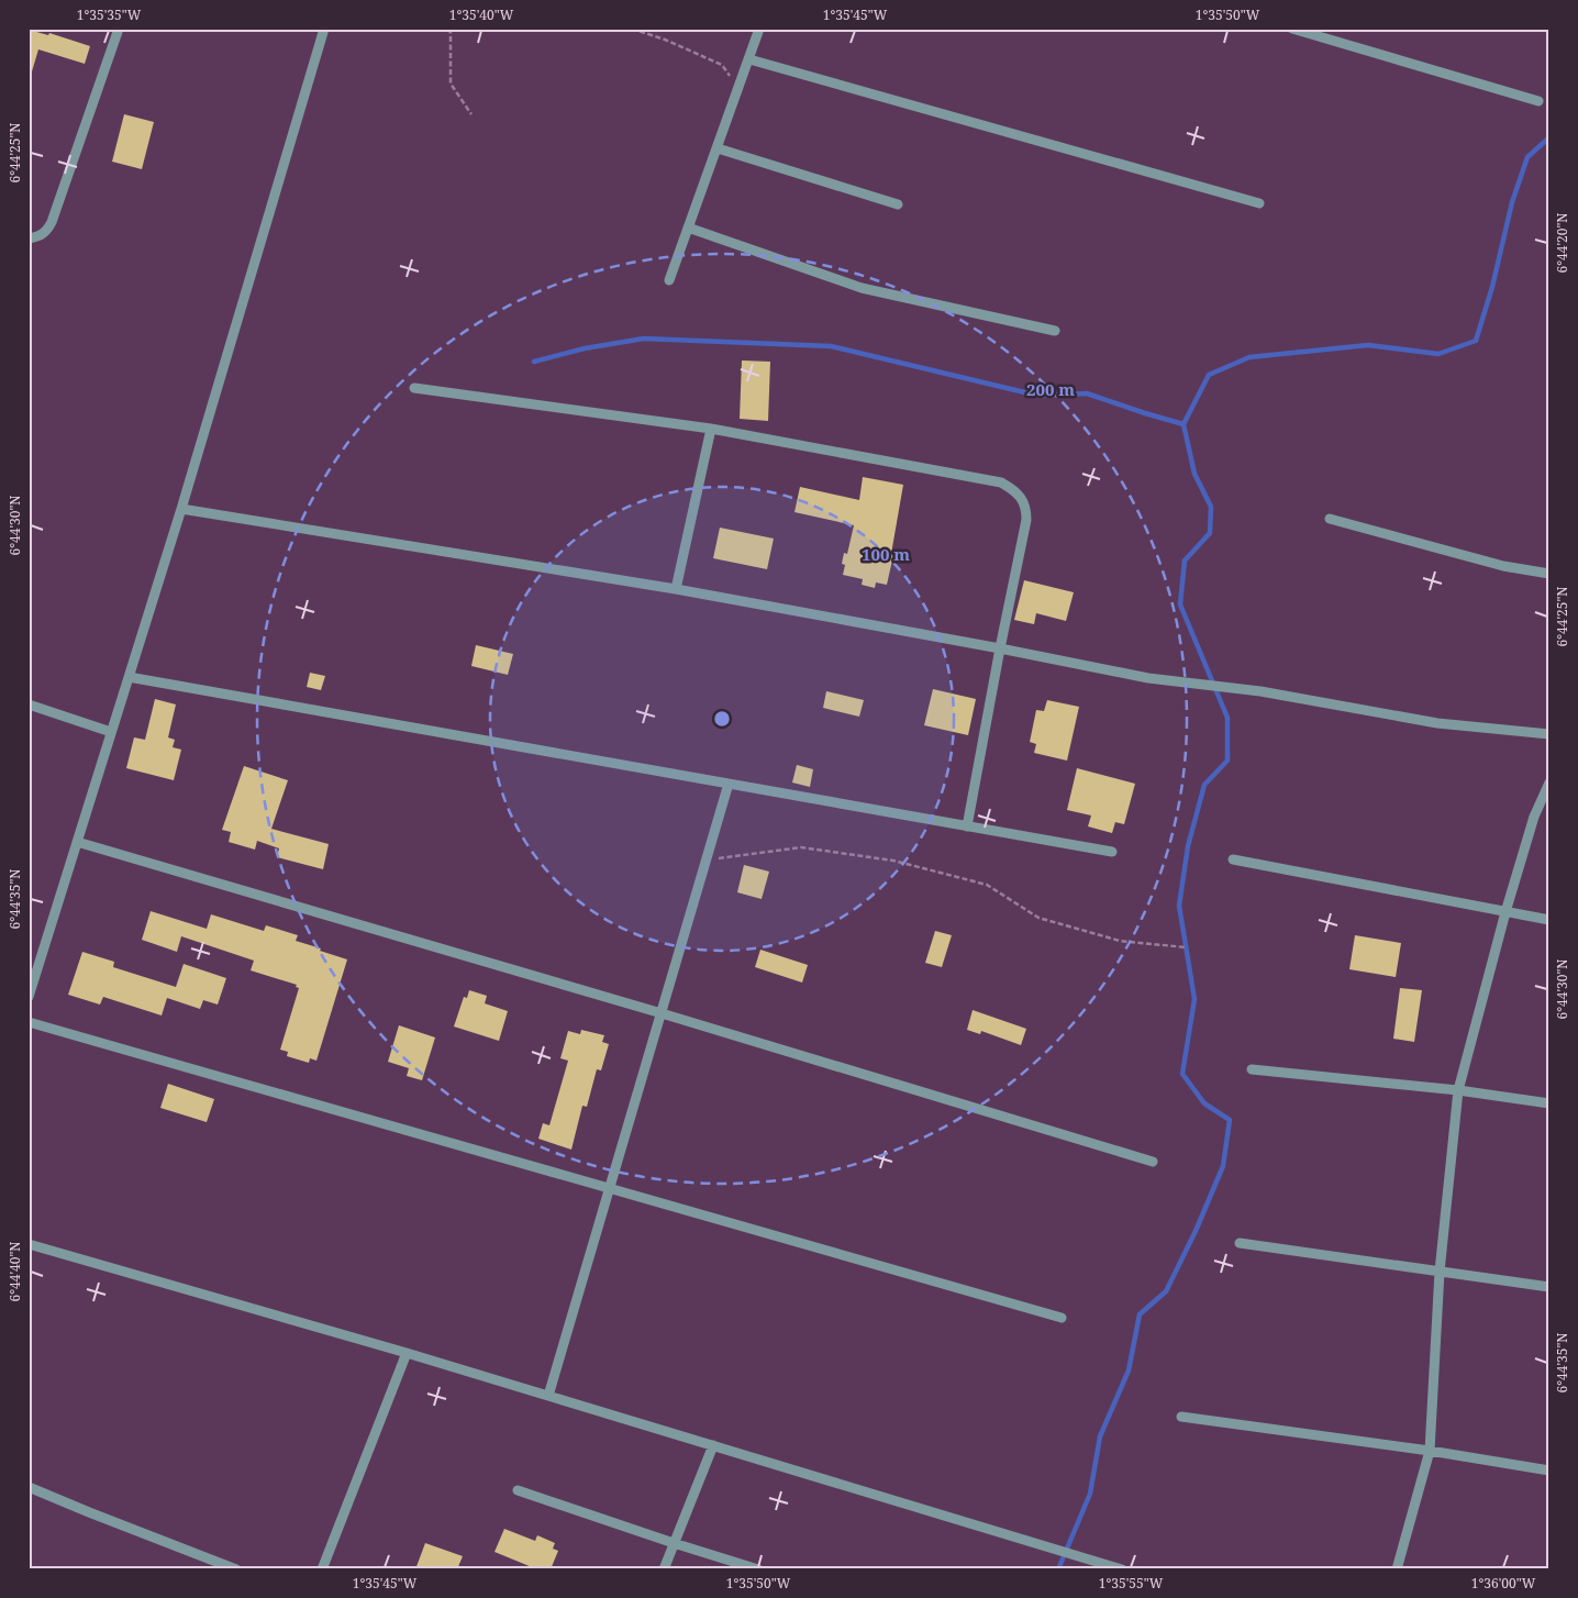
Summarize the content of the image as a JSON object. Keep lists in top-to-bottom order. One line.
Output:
{"coordinates":["1°35'35\"W","1°35'40\"W","1°35'45\"W","1°35'50\"W","6°44'25\"N","6°44'20\"N","6°44'30\"N","6°44'35\"N","6°44'40\"N","1°35'55\"W","1°36'00\"W"],"rings":["200 m","100 m"]}
